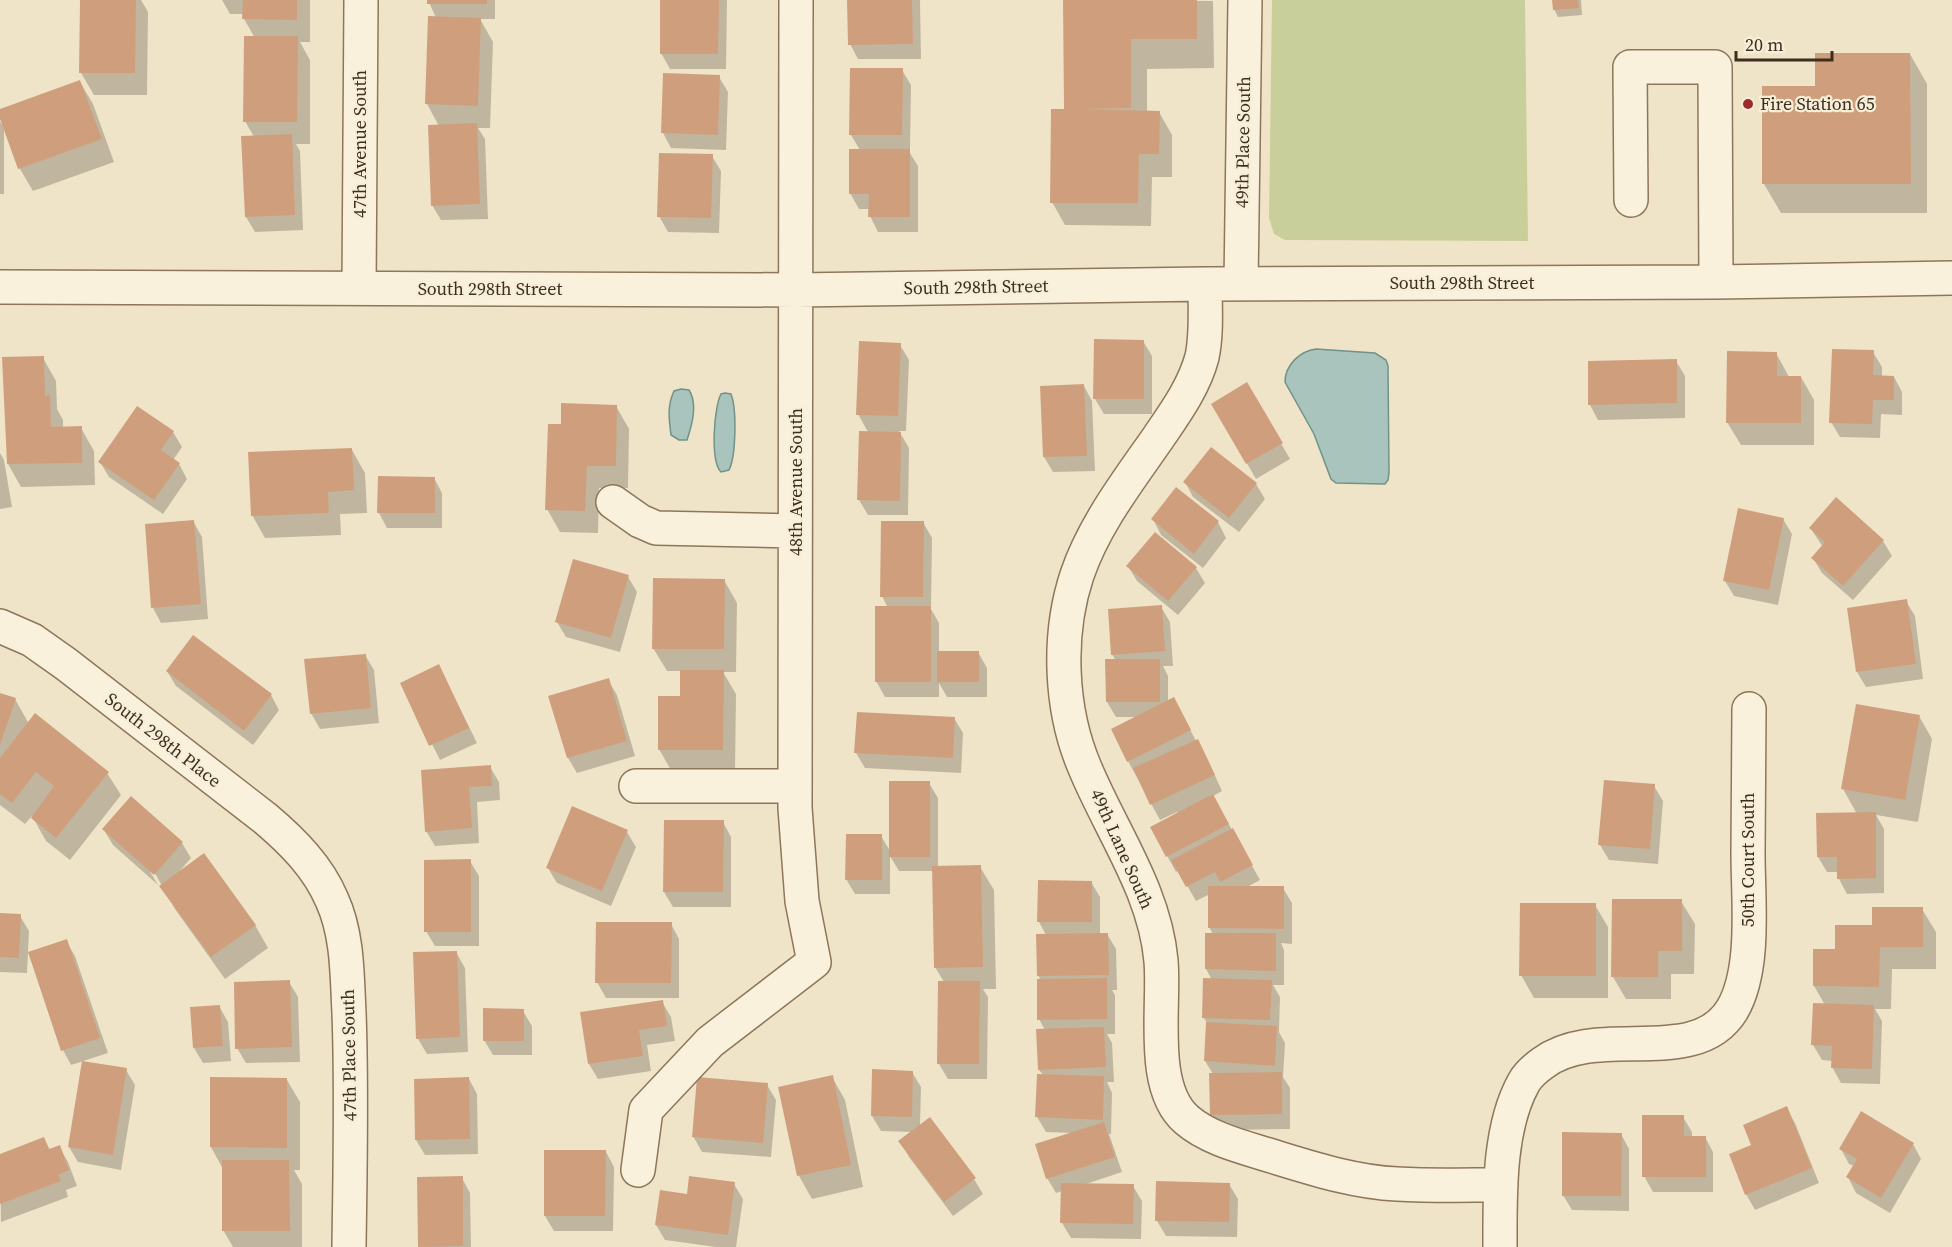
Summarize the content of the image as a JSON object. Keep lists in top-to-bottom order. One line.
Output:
{"streets":{"street":["49th Place South","47th Avenue South","South 298th Street","48th Avenue South","South 298th Place","49th Lane South","50th Court South","47th Place South"]},"crossings":[["49th Place South","South 298th Street"],["47th Avenue South","South 298th Street"],["South 298th Street","48th Avenue South"],["South 298th Street","49th Lane South"],["South 298th Place","47th Place South"],["49th Lane South","50th Court South"]],"places":["Fire Station 65"],"scale_bar":"20 m"}
